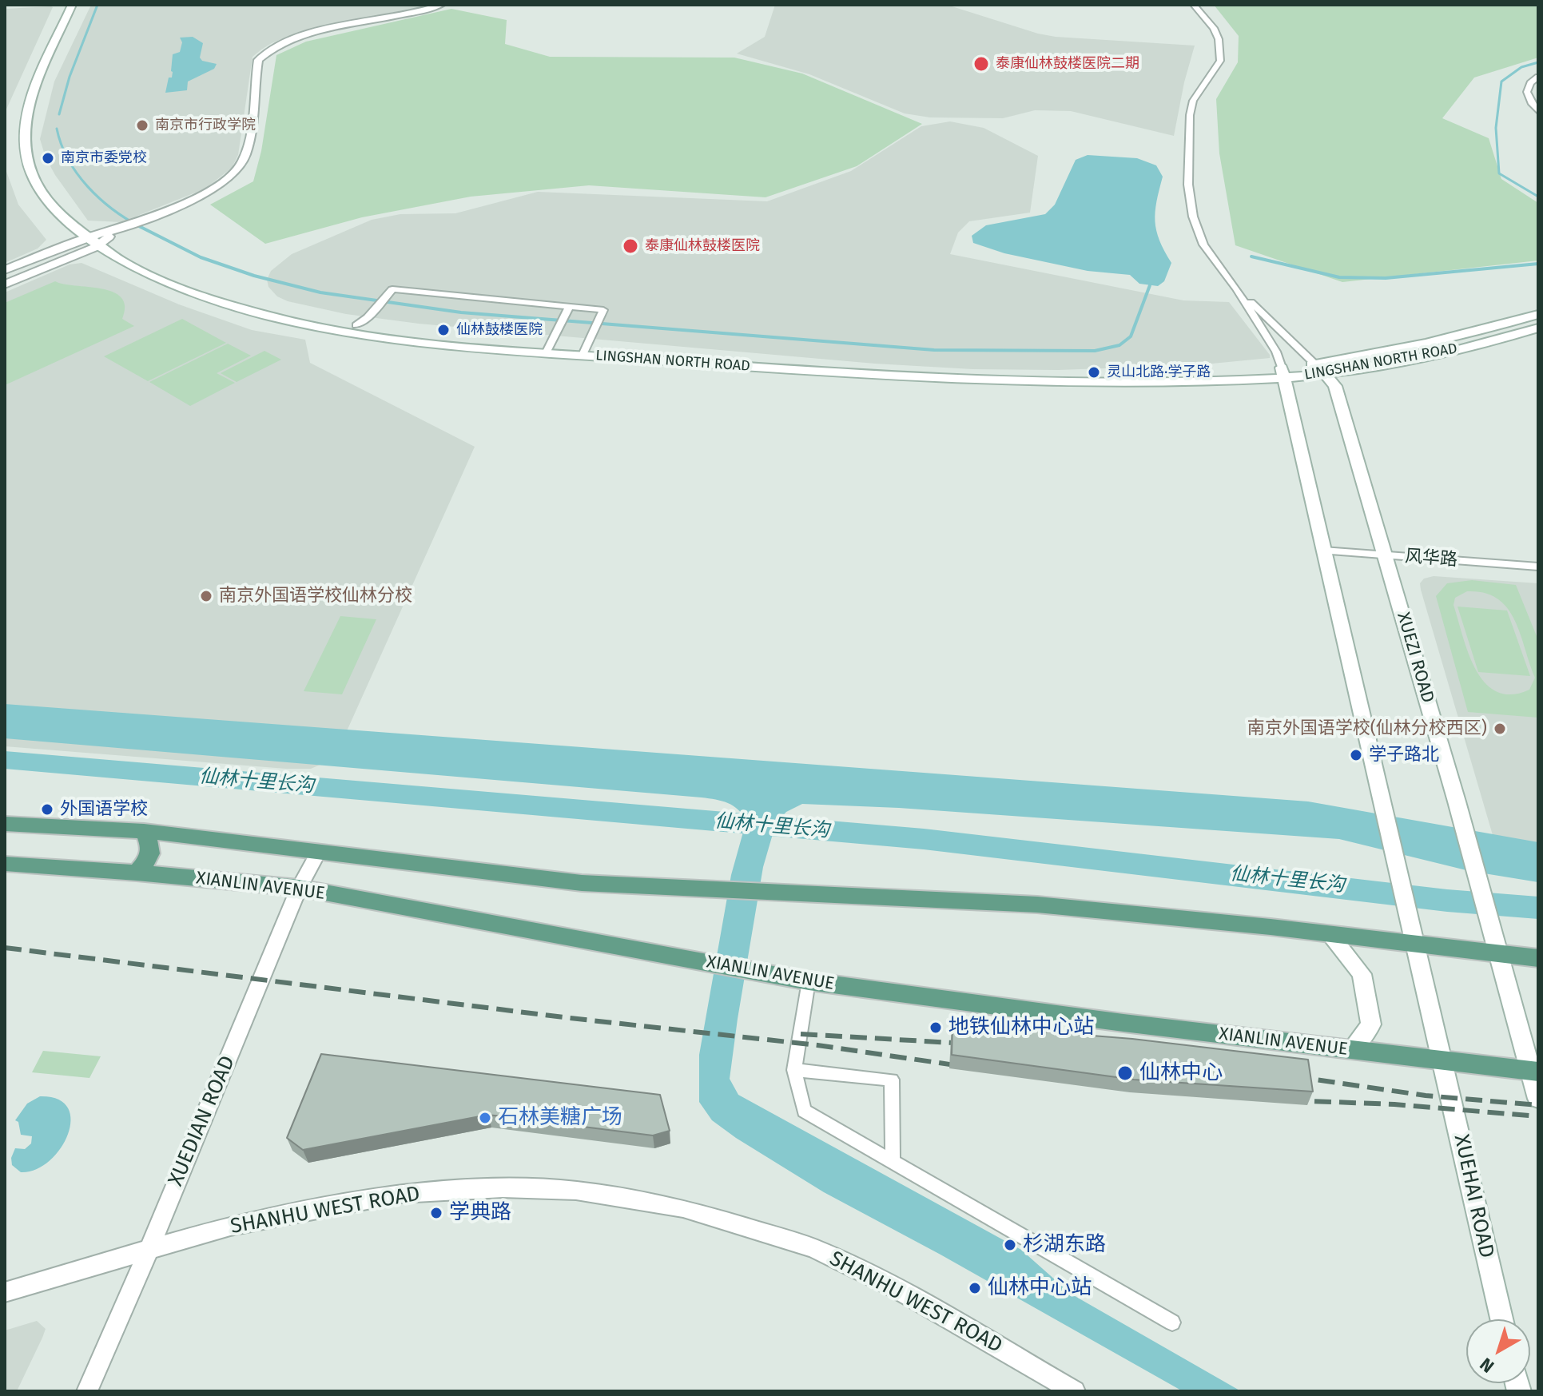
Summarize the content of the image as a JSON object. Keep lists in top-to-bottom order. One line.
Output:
{"streets":{"main road":["LINGSHAN NORTH ROAD","XUEZI ROAD","XIANLIN AVENUE","XUEHAI ROAD"],"street":["风华路","XUEDIAN ROAD","SHANHU WEST ROAD"]},"crossings":[["LINGSHAN NORTH ROAD","XUEZI ROAD"],["风华路","XUEZI ROAD"],["XUEZI ROAD","XIANLIN AVENUE"],["XIANLIN AVENUE","XUEDIAN ROAD"],["XIANLIN AVENUE","XUEHAI ROAD"],["XUEDIAN ROAD","SHANHU WEST ROAD"]],"water":["仙林十里长沟"],"places":["泰康仙林鼓楼医院二期","南京市行政学院","南京市委党校","泰康仙林鼓楼医院","仙林鼓楼医院","灵山北路·学子路","南京外国语学校仙林分校","南京外国语学校(仙林分校西区)","学子路北","外国语学校","地铁仙林中心站","仙林中心","石林美糖广场","学典路","杉湖东路","仙林中心站"],"north":"bottom left"}
